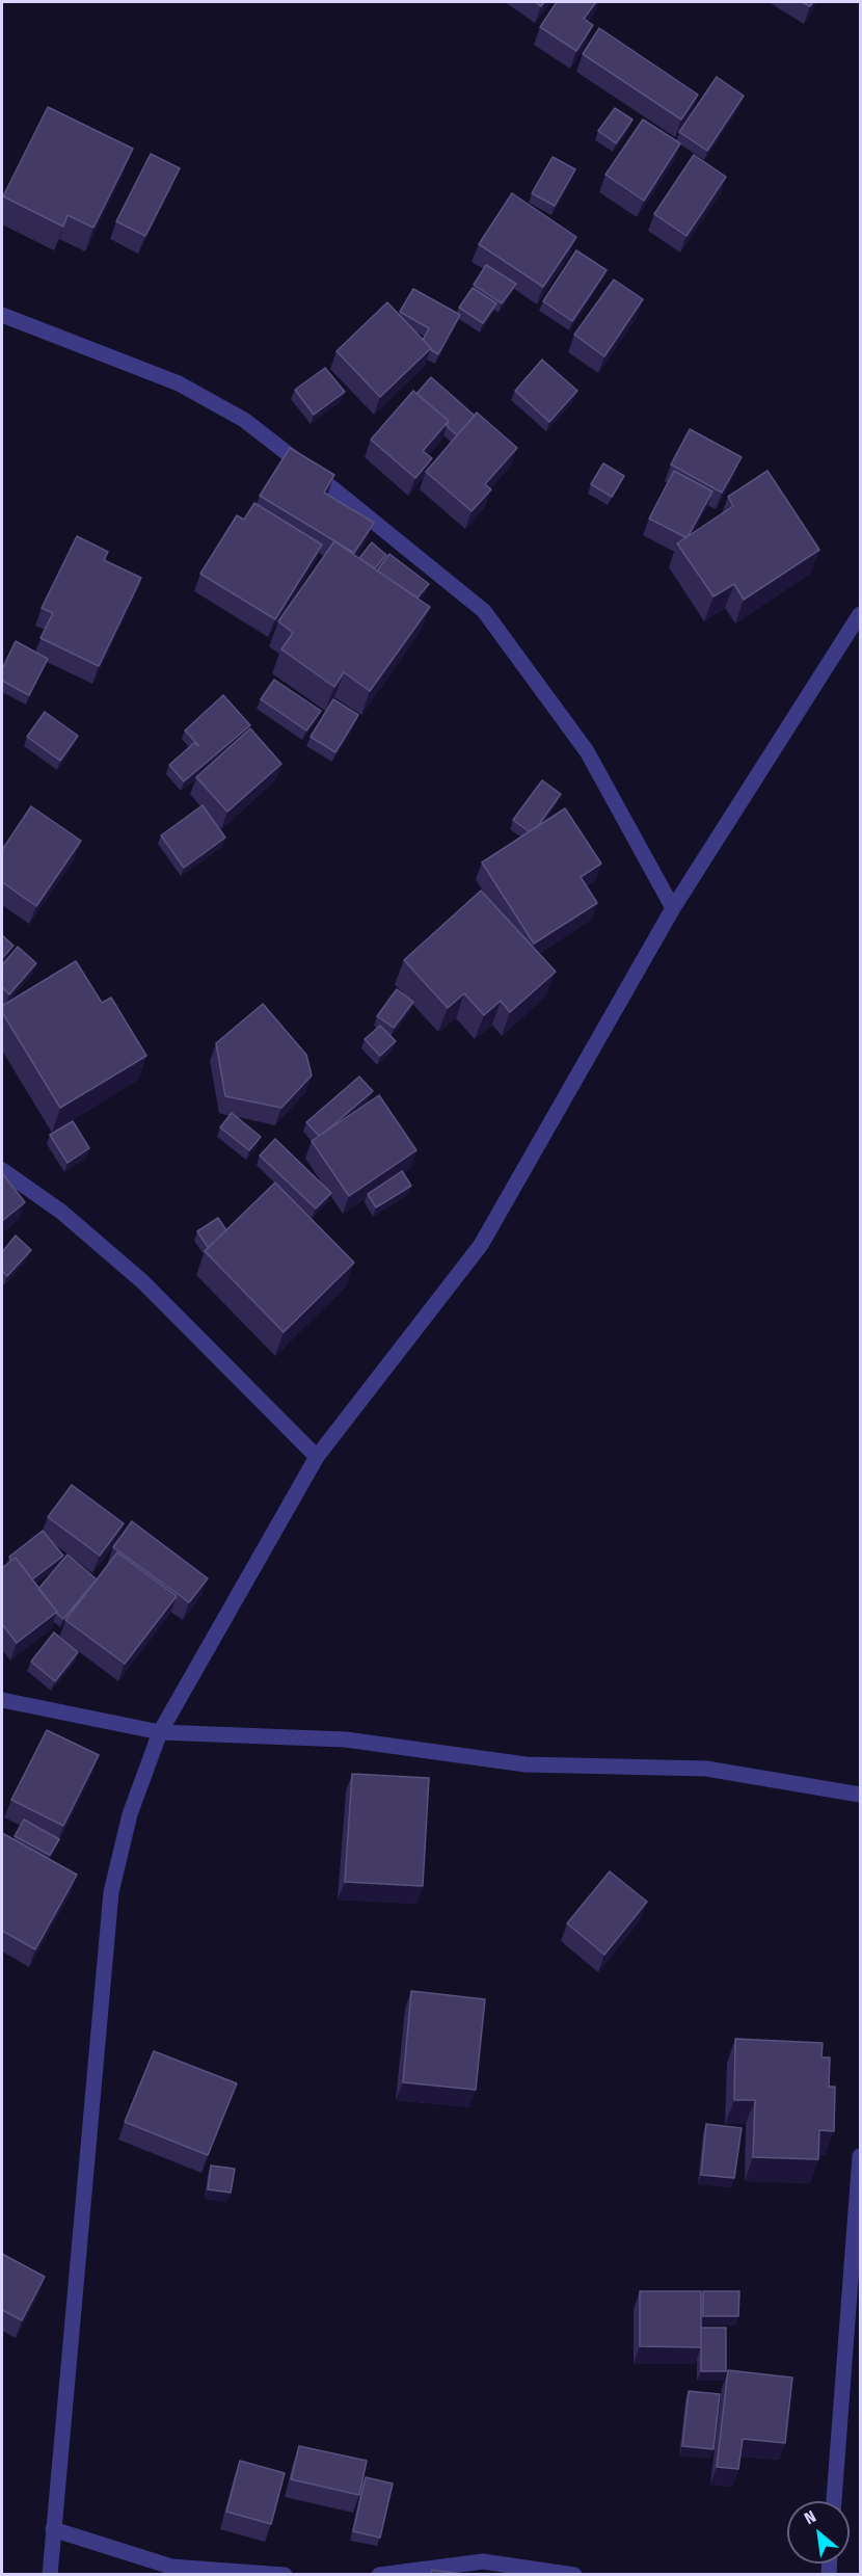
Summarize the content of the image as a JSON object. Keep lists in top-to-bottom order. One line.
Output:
{"north":"top left"}
